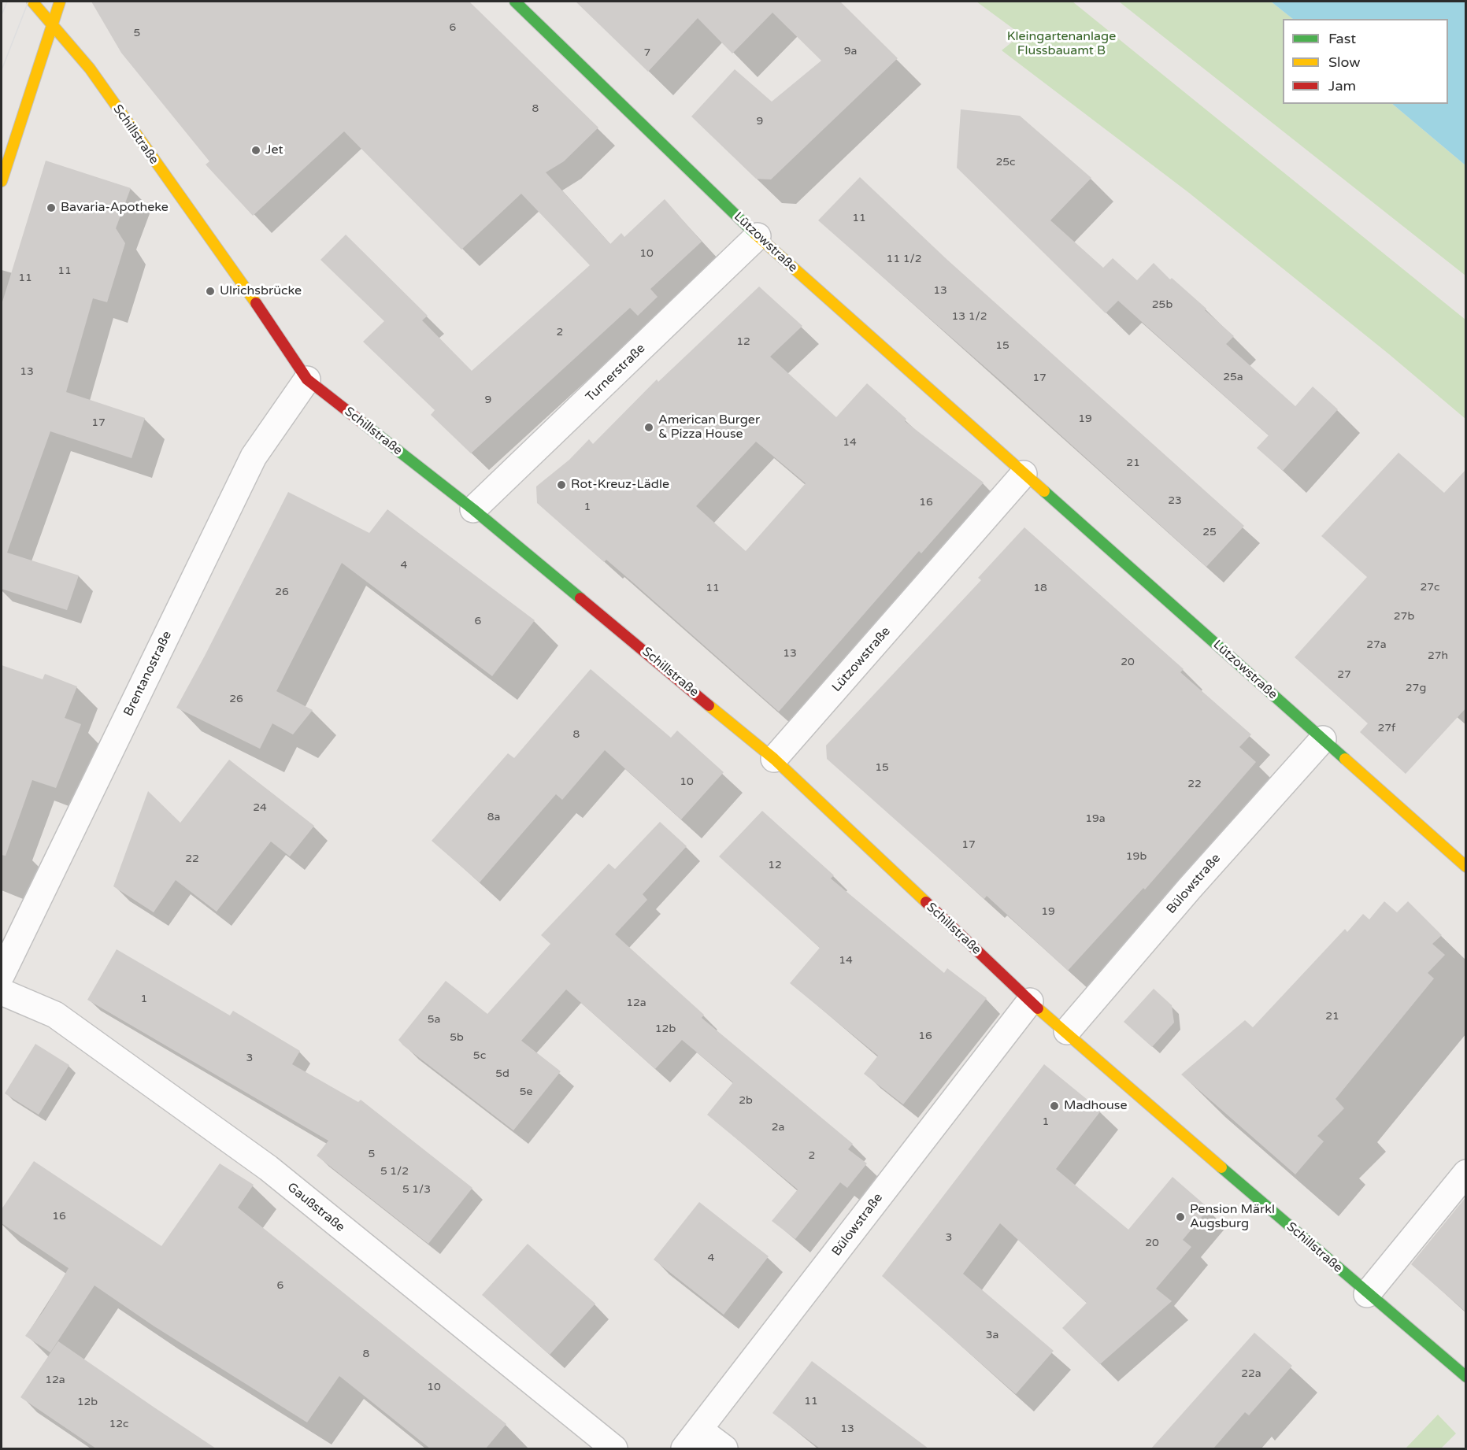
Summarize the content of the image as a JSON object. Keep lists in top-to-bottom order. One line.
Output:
{"streets":{"street":["Schillstraße","Lützowstraße","Turnerstraße","Brentanostraße","Bülowstraße","Gaußstraße"]},"crossings":[["Schillstraße","Lützowstraße"],["Schillstraße","Turnerstraße"],["Schillstraße","Brentanostraße"],["Schillstraße","Bülowstraße"],["Lützowstraße","Turnerstraße"],["Lützowstraße","Bülowstraße"]],"parks":["Kleingartenanlage Flussbauamt B"],"places":["Jet","Bavaria-Apotheke","Ulrichsbrücke","American Burger & Pizza House","Rot-Kreuz-Lädle","Madhouse","Pension Märkl Augsburg"],"house_numbers":["6","5","9a","7","8","9","25c","11","10","11 1/2","11","11","13","25b","13 1/2","2","12","15","13","25a","17","9","19","17","14","21","23","16","1","25","4","27c","11","18","26","27b","6","27a","13","27h","20","27","27g","26","27f","8","15","10","22","24","8a","19a","17","19b","22","12","19","14","1","12a","21","5a","12b","16","5b","5c","3","5d","5e","2b","1","2a","5","2","5 1/2","5 1/3","16","3","20","4","6","3a","8","22a","12a","10","11","12b","12c","13"],"legend":["Fast","Slow","Jam"]}
